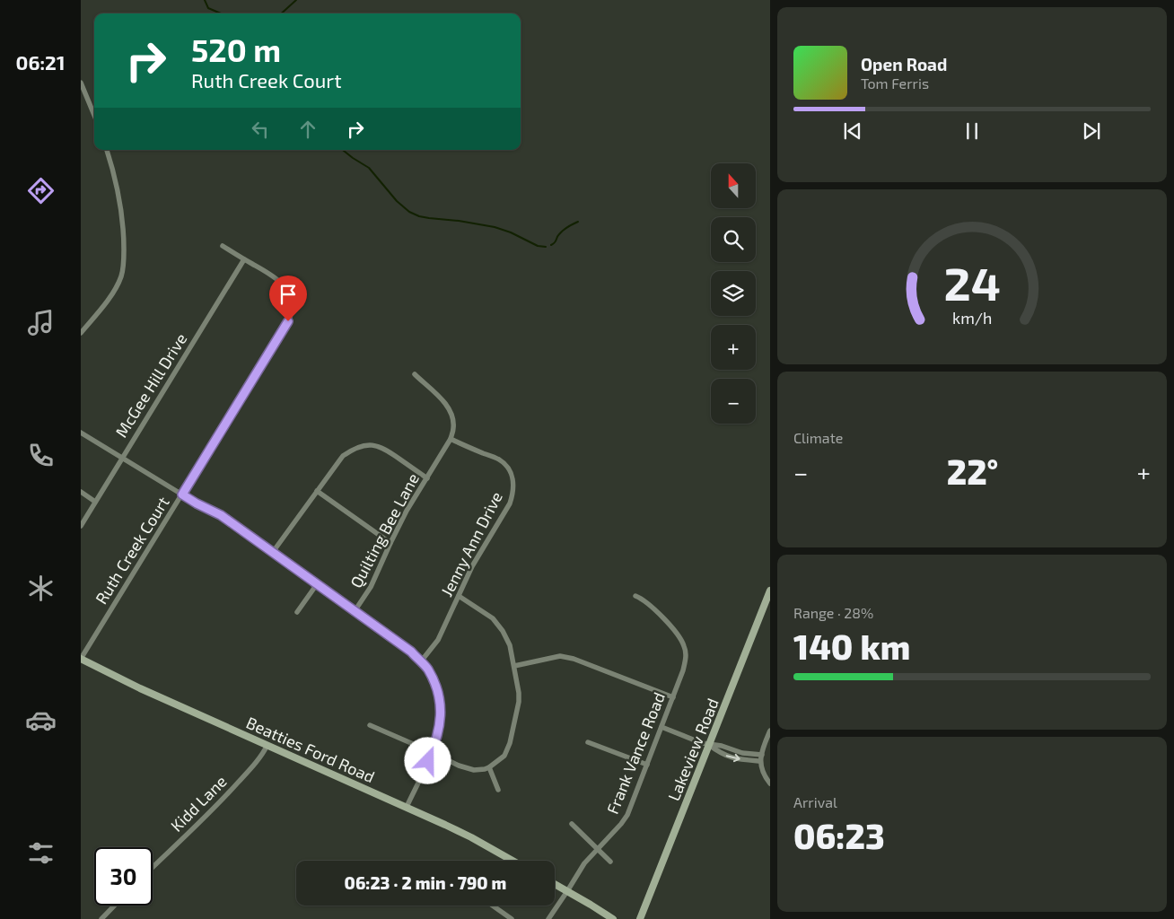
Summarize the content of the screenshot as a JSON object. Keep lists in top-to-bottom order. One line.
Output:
{"streets":{"main road":["Beatties Ford Road","Lakeview Road"],"street":["McGee Hill Drive","Quilting Bee Lane","Jenny Ann Drive","Ruth Creek Court","Frank Vance Road","Kidd Lane"]},"crossings":[["McGee Hill Drive","Ruth Creek Court"],["Quilting Bee Lane","Jenny Ann Drive"],["Ruth Creek Court","Beatties Ford Road"],["Beatties Ford Road","Kidd Lane"]],"north":"top","page":{"tabs":"06:21","turn":["520 m","Ruth Creek Court"],"song":["Open Road","Tom Ferris"],"map_buttons":["+","−"],"tile":["Climate",["Range · 28%","140 km"],["Arrival","06:23"]],"heat":["−","22°","+"],"limit":"30","trip":"06:23 · 2 min · 790 m","gauge":["24","km/h"]}}
